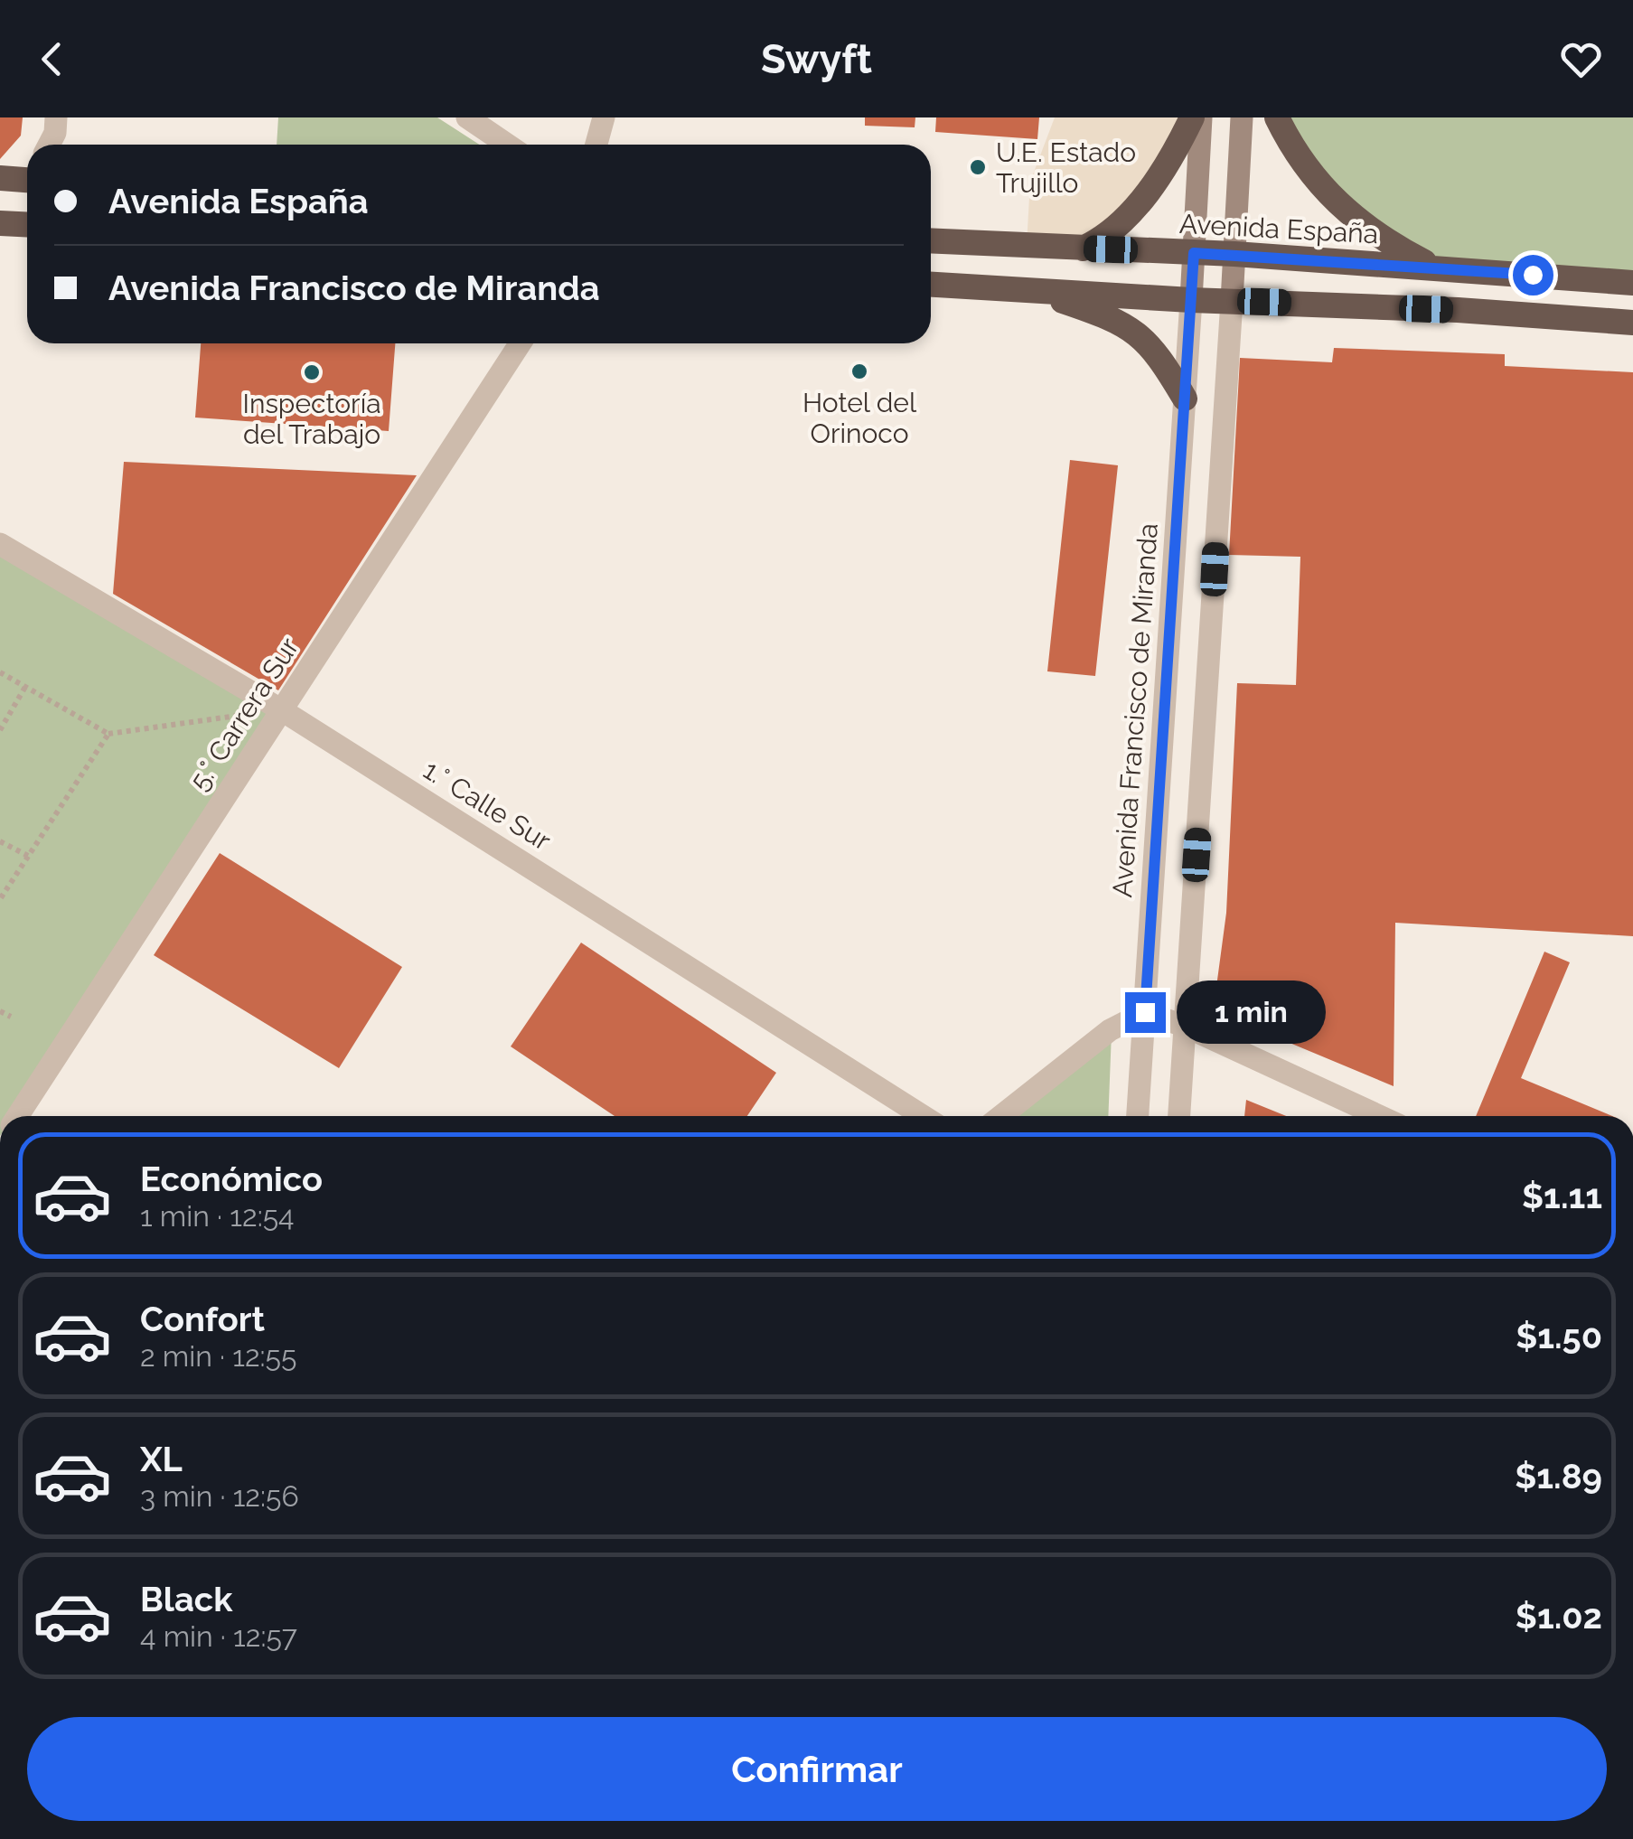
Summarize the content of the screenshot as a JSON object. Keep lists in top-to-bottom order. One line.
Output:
{"streets":{"highway":["Avenida España"],"street":["Avenida Francisco de Miranda","5.° Carrera Sur","1.° Calle Sur"]},"crossings":[["5.° Carrera Sur","1.° Calle Sur"]],"places":["U.E. Estado Trujillo","Hotel del Orinoco","Inspectoría del Trabajo"],"page":{"header":"Swyft","banner":["Avenida España","Avenida Francisco de Miranda"],"bubble":"1 min","list":[{"name":"Económico","note":"1 min · 12:54","value":"$1.11"},{"name":"Confort","note":"2 min · 12:55","value":"$1.50"},{"name":"XL","note":"3 min · 12:56","value":"$1.89"},{"name":"Black","note":"4 min · 12:57","value":"$1.02"}],"buttons":"Confirmar"}}
